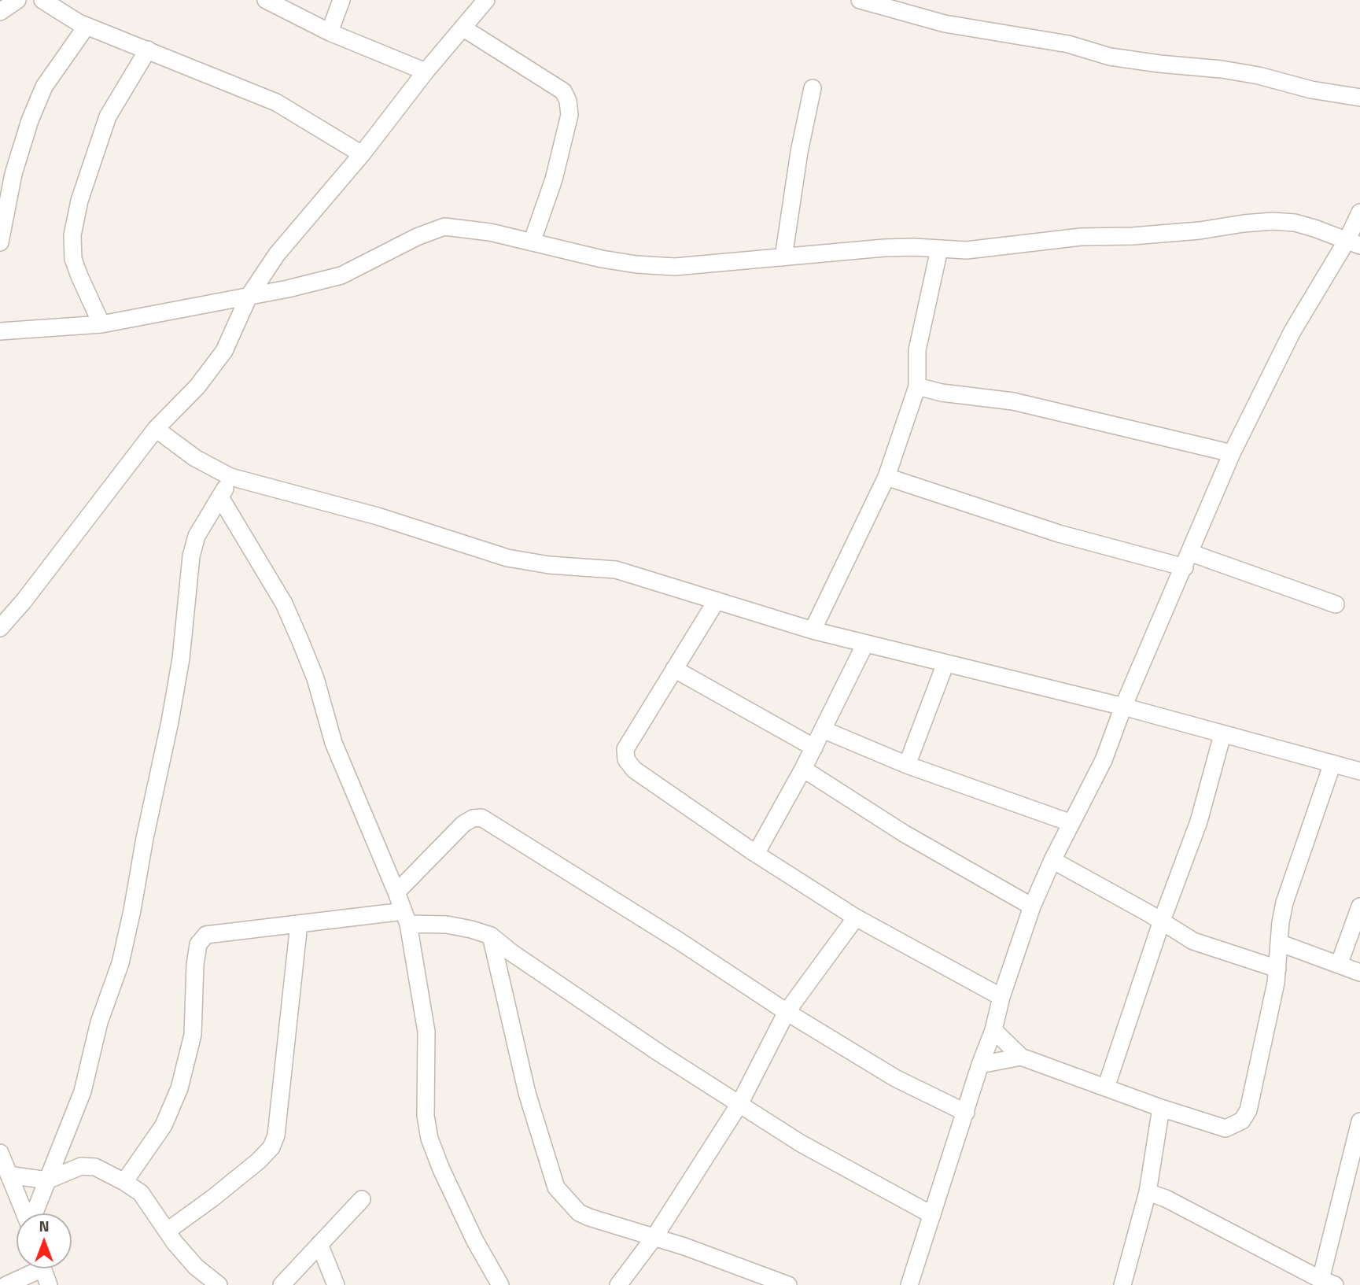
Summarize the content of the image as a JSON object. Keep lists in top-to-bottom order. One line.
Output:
{"north":"top"}
